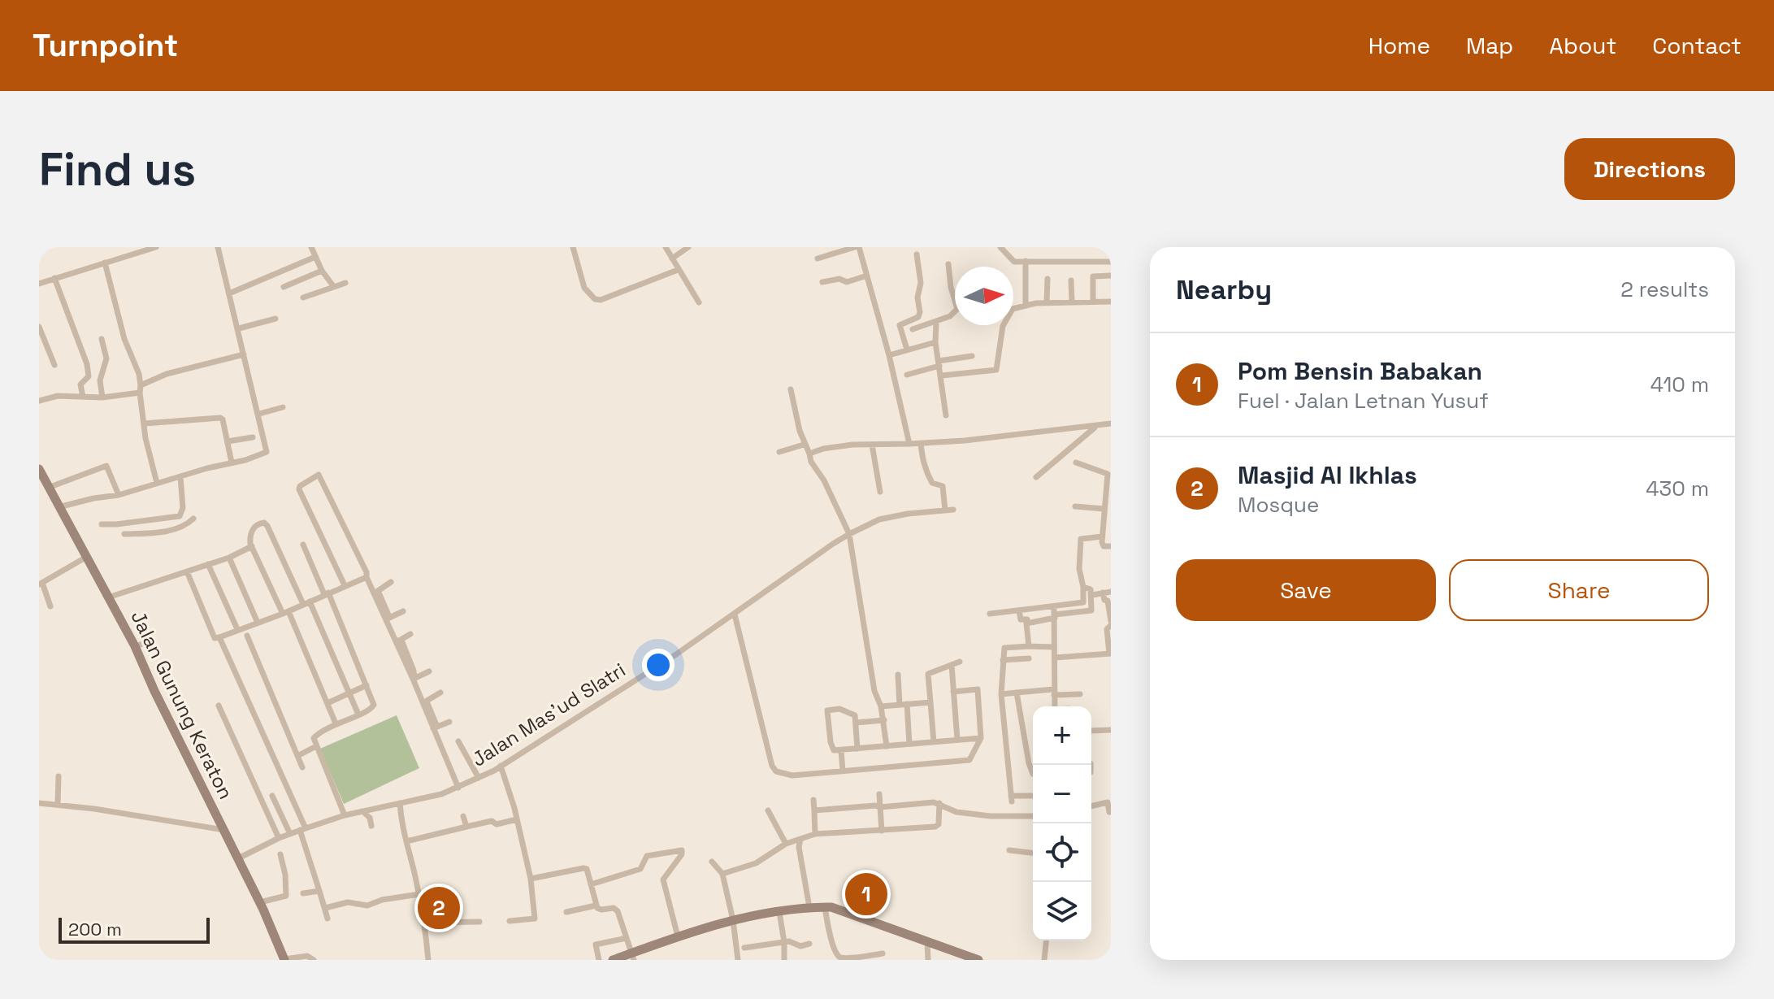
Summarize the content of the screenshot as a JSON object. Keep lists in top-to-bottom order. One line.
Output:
{"streets":{"street":["Jalan Gunung Keraton","Jalan Mas'ud Slatri"]},"crossings":[["Jalan Gunung Keraton","Jalan Mas'ud Slatri"]],"scale_bar":"200 m","north":"right","page":{"header":"Turnpoint","nav":["Home","Map","About","Contact"],"buttons":["Directions",["Save","Share"]],"title":"Find us","heading":["Nearby","2 results"],"list":[{"mark":"1","name":"Pom Bensin Babakan","note":"Fuel · Jalan Letnan Yusuf","value":"410 m"},{"mark":"2","name":"Masjid Al Ikhlas","note":"Mosque","value":"430 m"}],"map_buttons":["+","−"],"pins":["1","2"],"scale":"200 m"}}
